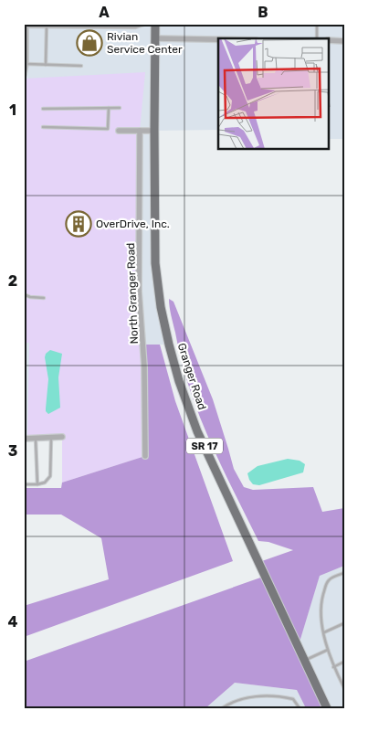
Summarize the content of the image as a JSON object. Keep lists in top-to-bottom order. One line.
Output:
{"streets":{"main road":["Granger Road","SR 17"],"street":["North Granger Road"]},"places":{"shop":["Rivian Service Center"],"building":["OverDrive, Inc."]},"grid":{"columns":["A","B"],"rows":["1","2","3","4"]}}
